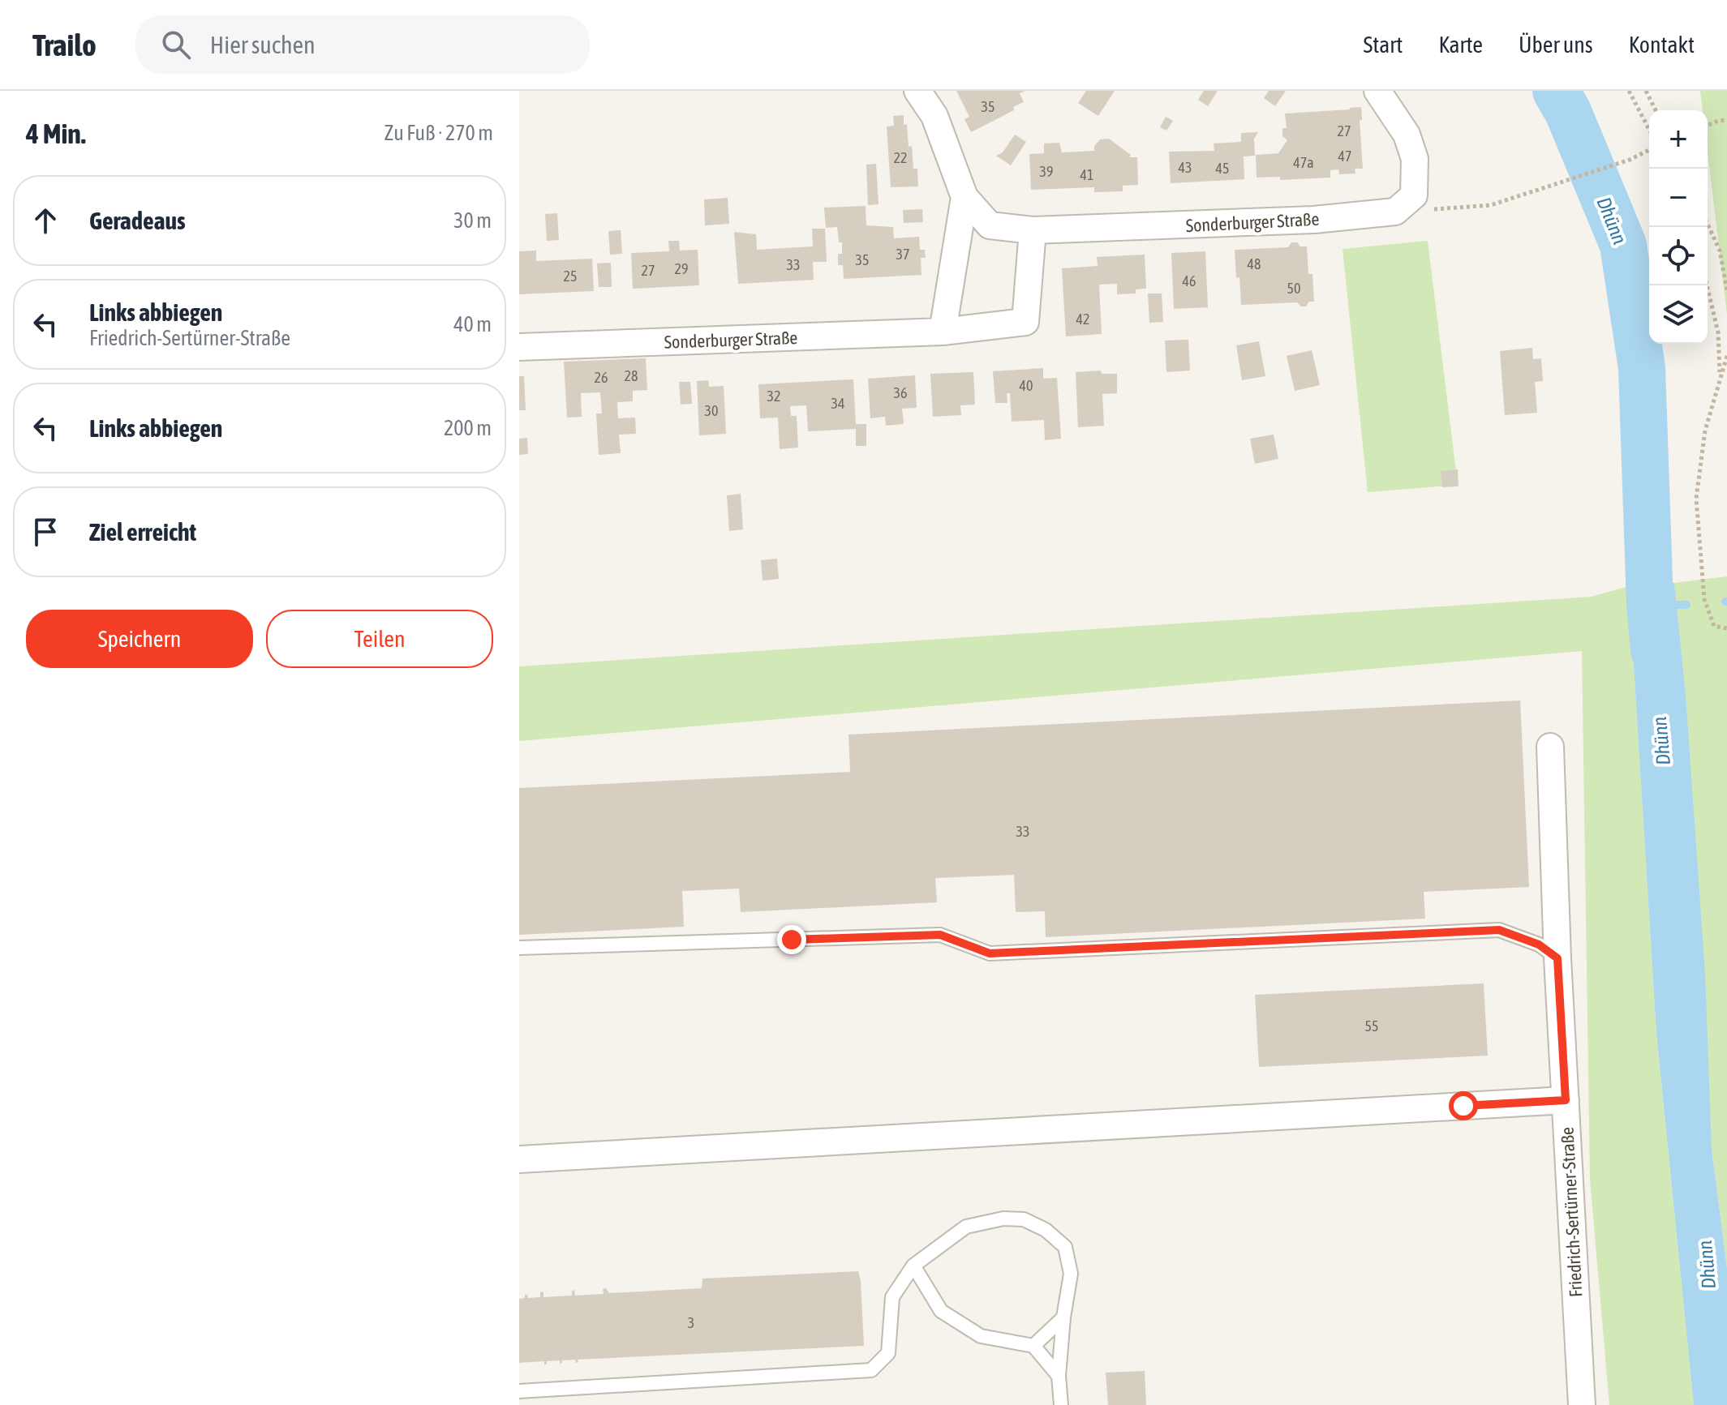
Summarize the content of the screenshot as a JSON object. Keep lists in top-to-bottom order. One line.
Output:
{"streets":{"street":["Sonderburger Straße","Friedrich-Sertürner-Straße"]},"water":["Dhünn"],"house_numbers":["35","27","47","22","47a","43","45","39","41","37","35","48","33","29","27","25","46","50","42","28","26","40","36","32","34","30","33","55","3"],"page":{"header":"Trailo","search":"Hier suchen","nav":["Start","Karte","Über uns","Kontakt"],"heading":["4 Min.","Zu Fuß · 270 m"],"map_buttons":["+","−"],"list":[["Geradeaus","30 m"],["Links abbiegen","Friedrich-Sertürner-Straße","40 m"],["Links abbiegen","200 m"],"Ziel erreicht"],"buttons":["Speichern","Teilen"]}}
